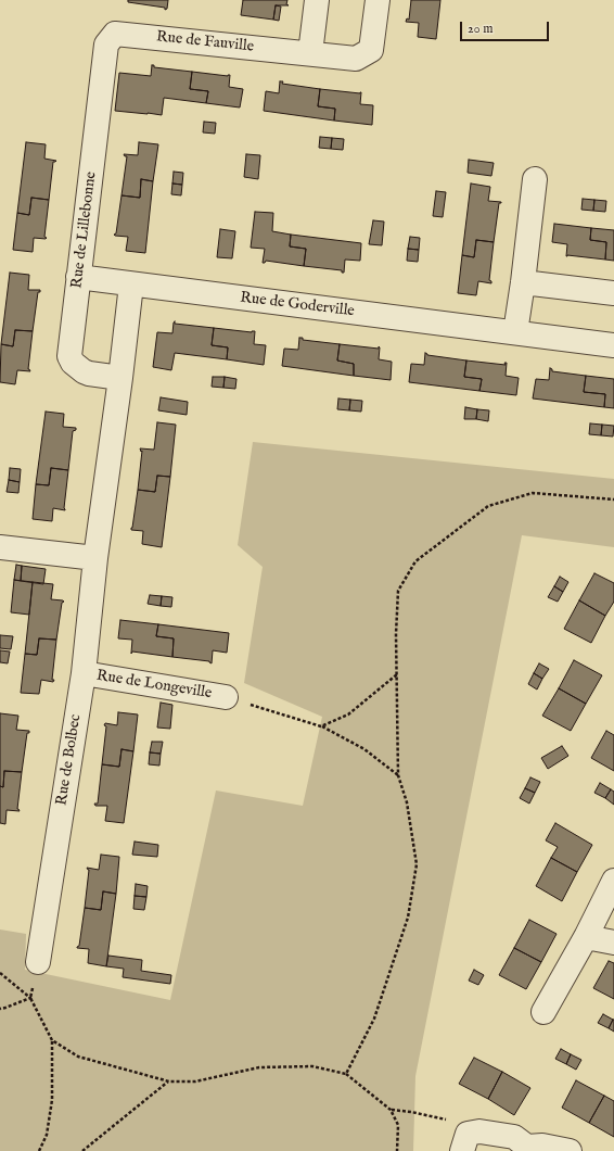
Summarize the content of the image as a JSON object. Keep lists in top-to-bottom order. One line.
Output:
{"streets":{"street":["Rue de Fauville","Rue de Lillebonne","Rue de Goderville","Rue de Longeville","Rue de Bolbec"]},"crossings":[["Rue de Fauville","Rue de Lillebonne"],["Rue de Lillebonne","Rue de Goderville"],["Rue de Longeville","Rue de Bolbec"]],"scale_bar":"20 m"}
